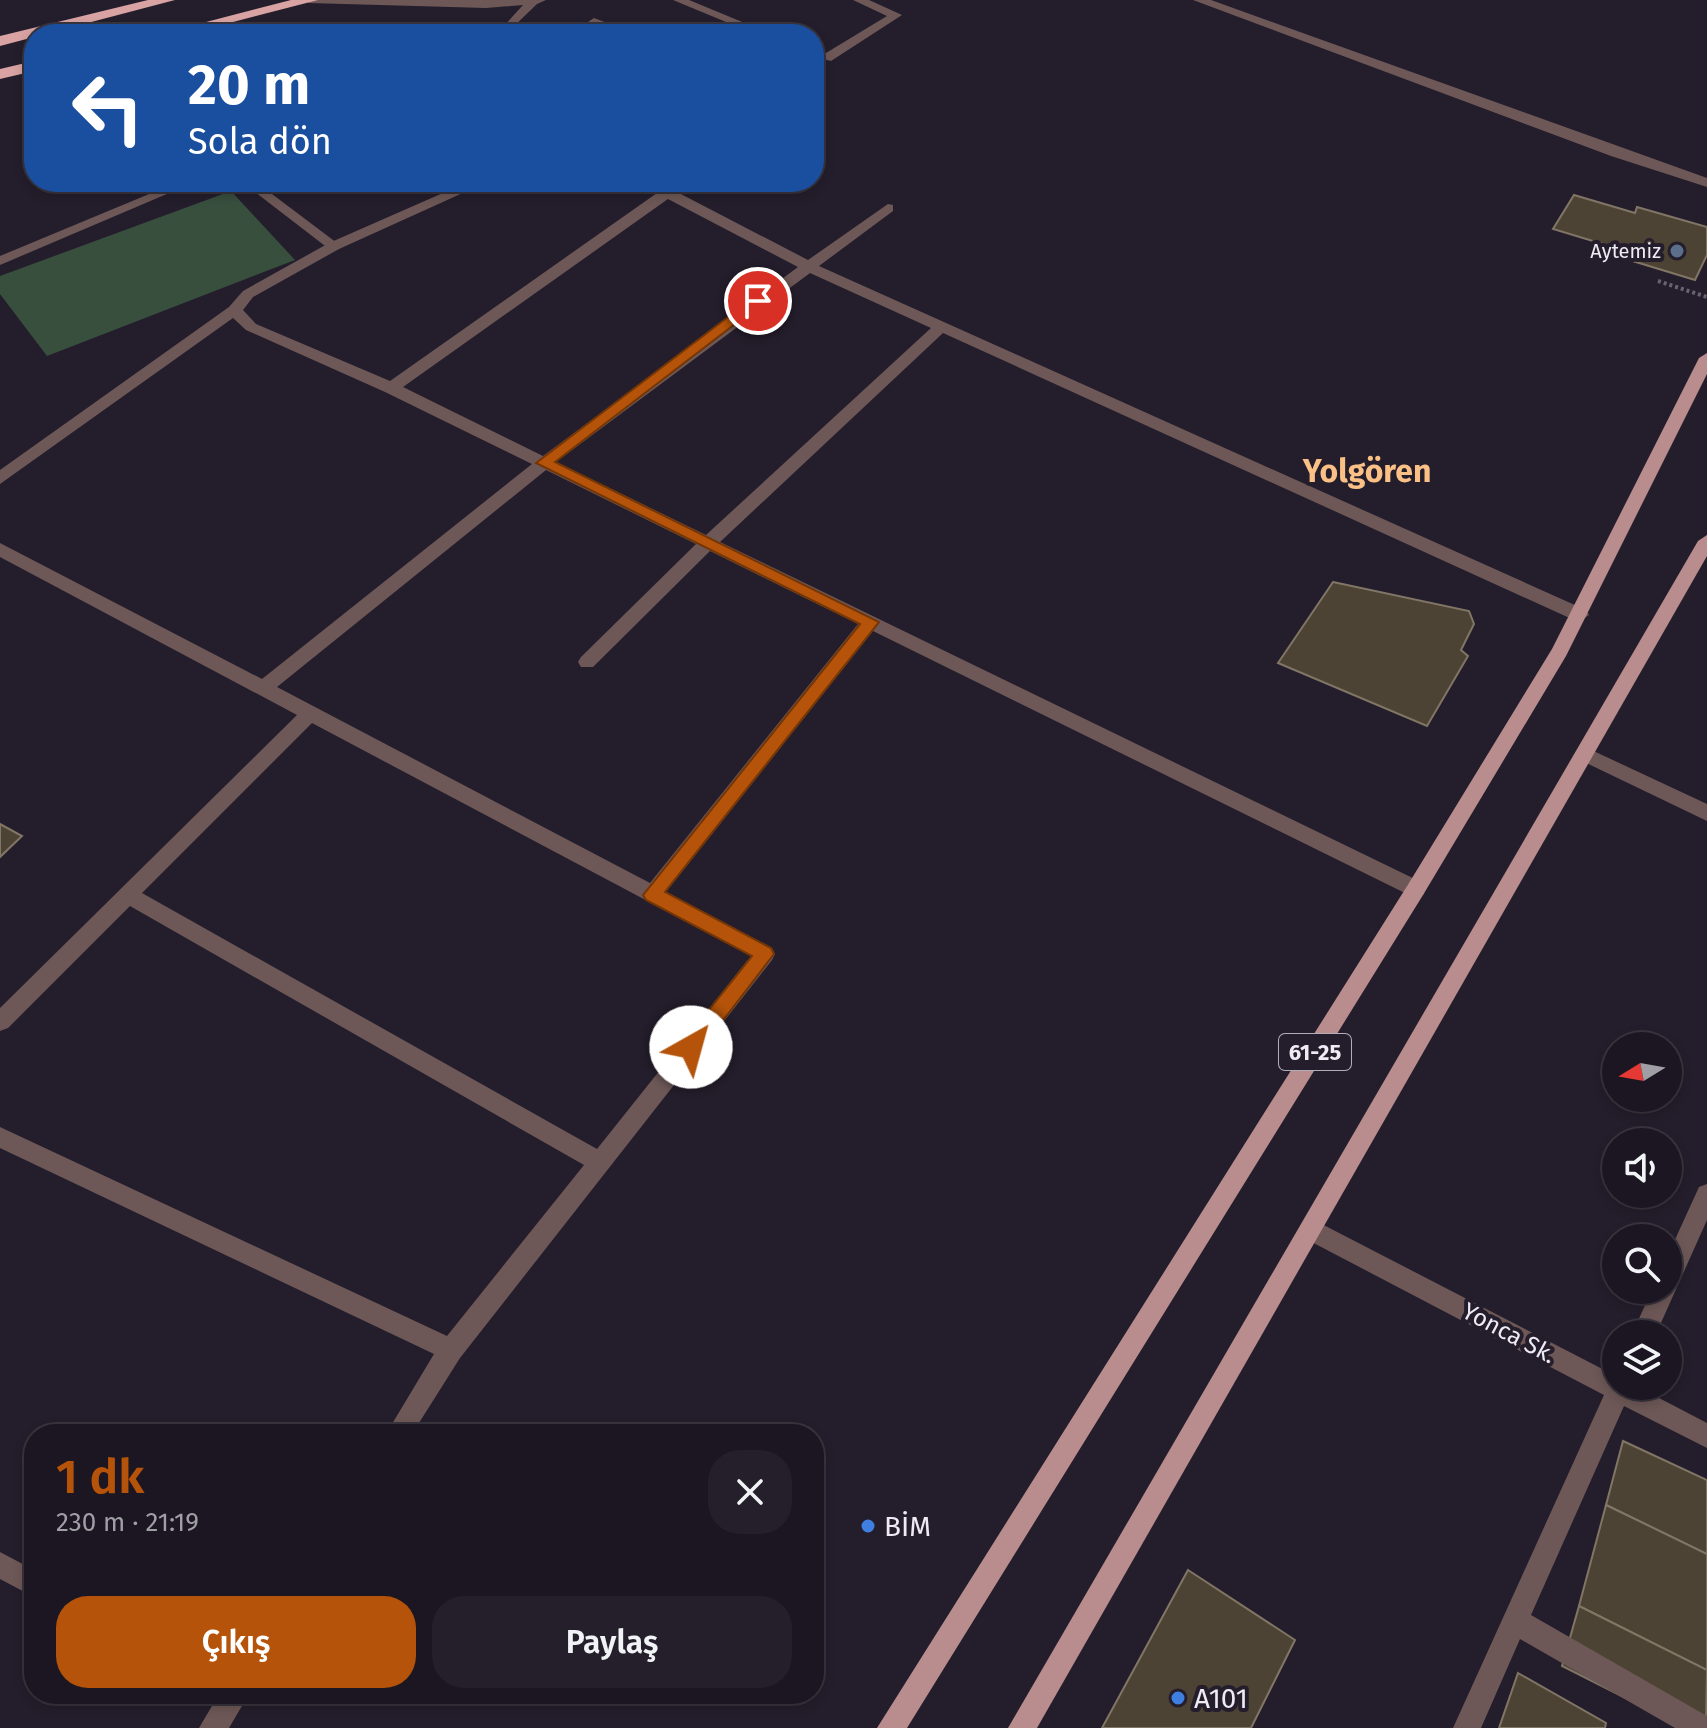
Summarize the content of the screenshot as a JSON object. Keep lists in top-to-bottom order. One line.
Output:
{"streets":{"main road":["61-25"],"street":["Yonca Sk."]},"districts":["Yolgören"],"places":["Aytemiz","BİM","A101"],"north":"left","page":{"turn":["20 m","Sola dön"],"heading":["1 dk","230 m · 21:19"],"buttons":["Çıkış","Paylaş"]}}
